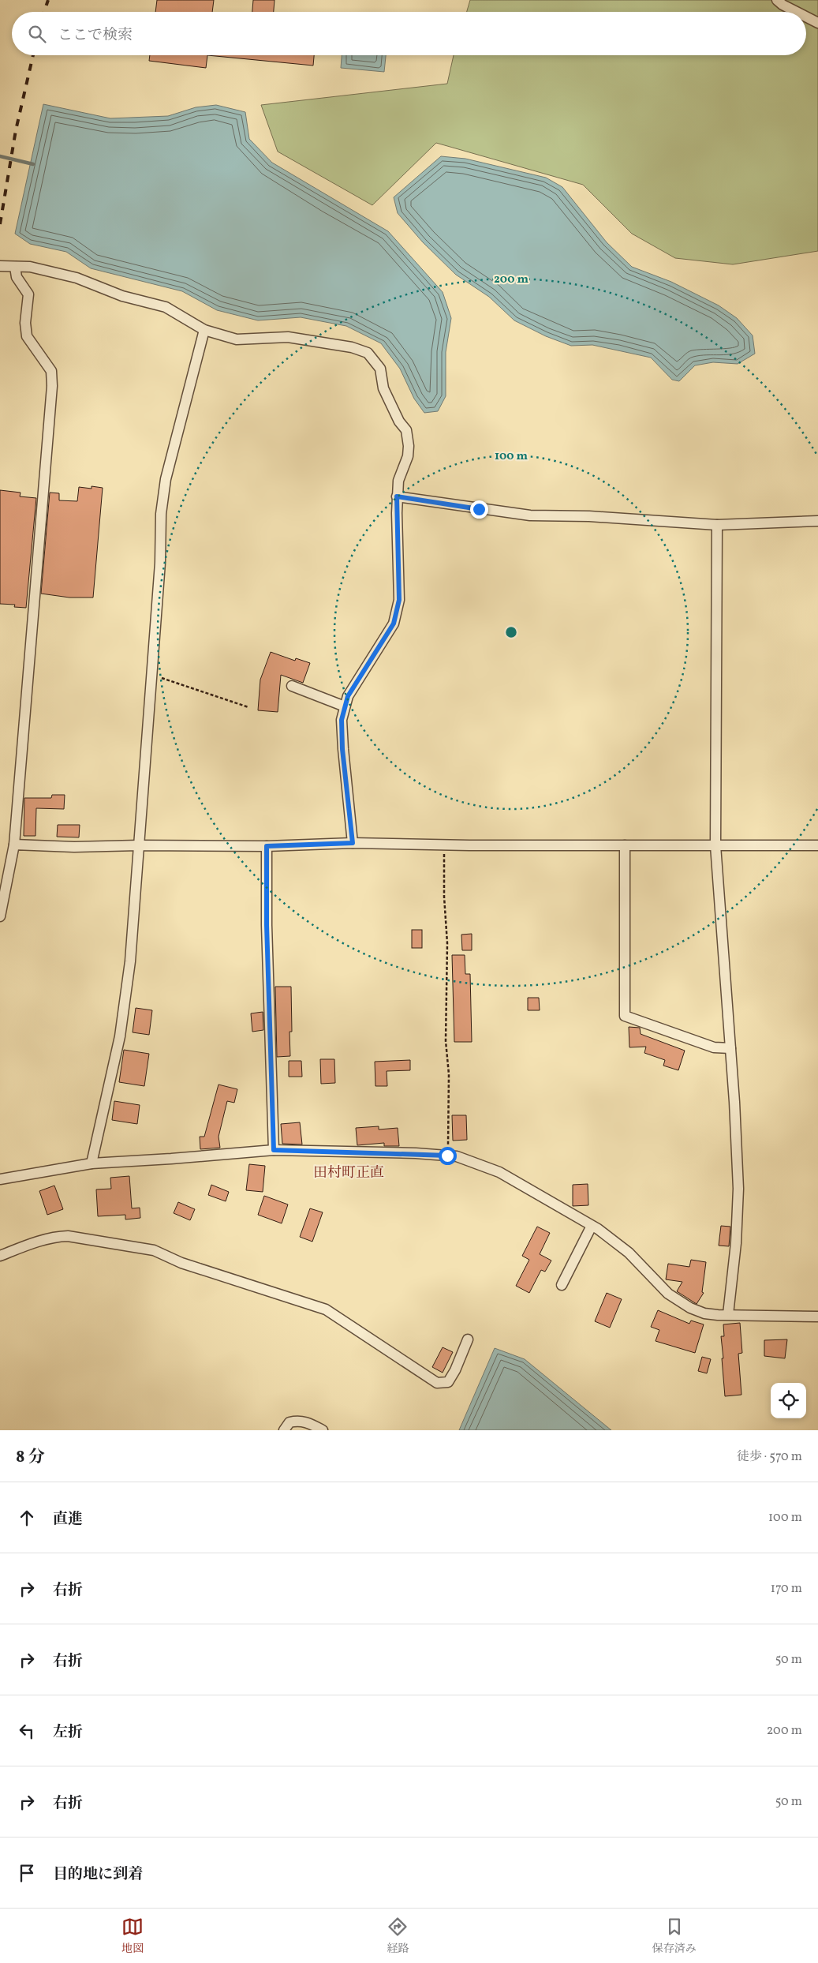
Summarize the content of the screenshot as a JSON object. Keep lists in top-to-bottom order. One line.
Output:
{"districts":["田村町正直"],"page":{"search":"ここで検索","heading":["8 分","徒歩 · 570 m"],"list":[["直進","100 m"],["右折","170 m"],["右折","50 m"],["左折","200 m"],["右折","50 m"],"目的地に到着"],"nav":["地図","経路","保存済み"]},"rings":["200 m","100 m"]}
